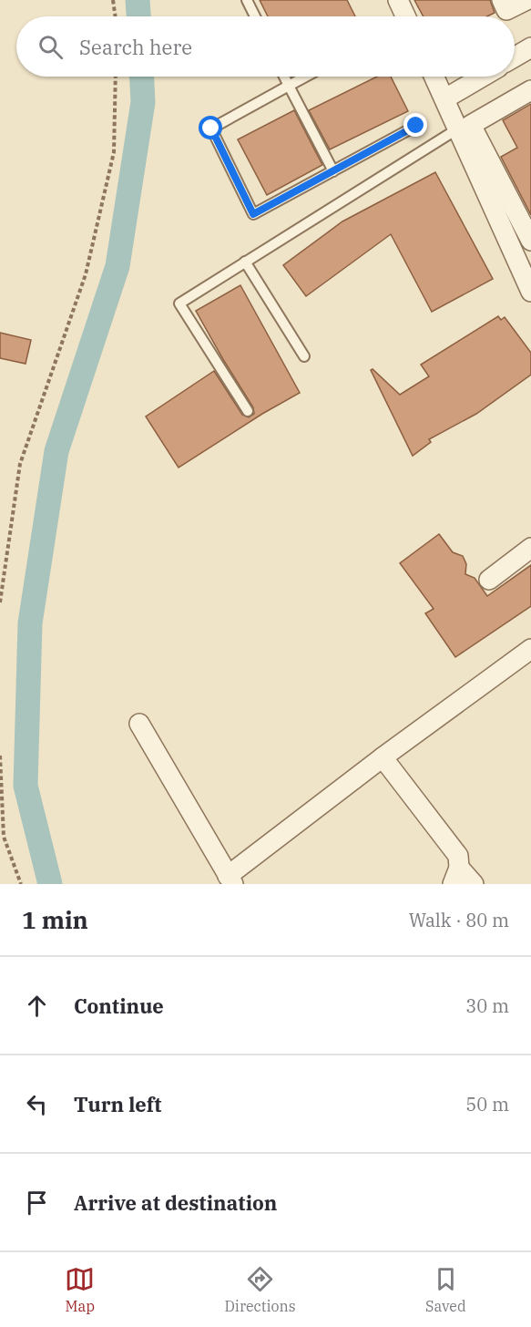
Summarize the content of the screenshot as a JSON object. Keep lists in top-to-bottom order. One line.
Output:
{"page":{"search":"Search here","heading":["1 min","Walk · 80 m"],"list":[["Continue","30 m"],["Turn left","50 m"],"Arrive at destination"],"nav":["Map","Directions","Saved"]}}
